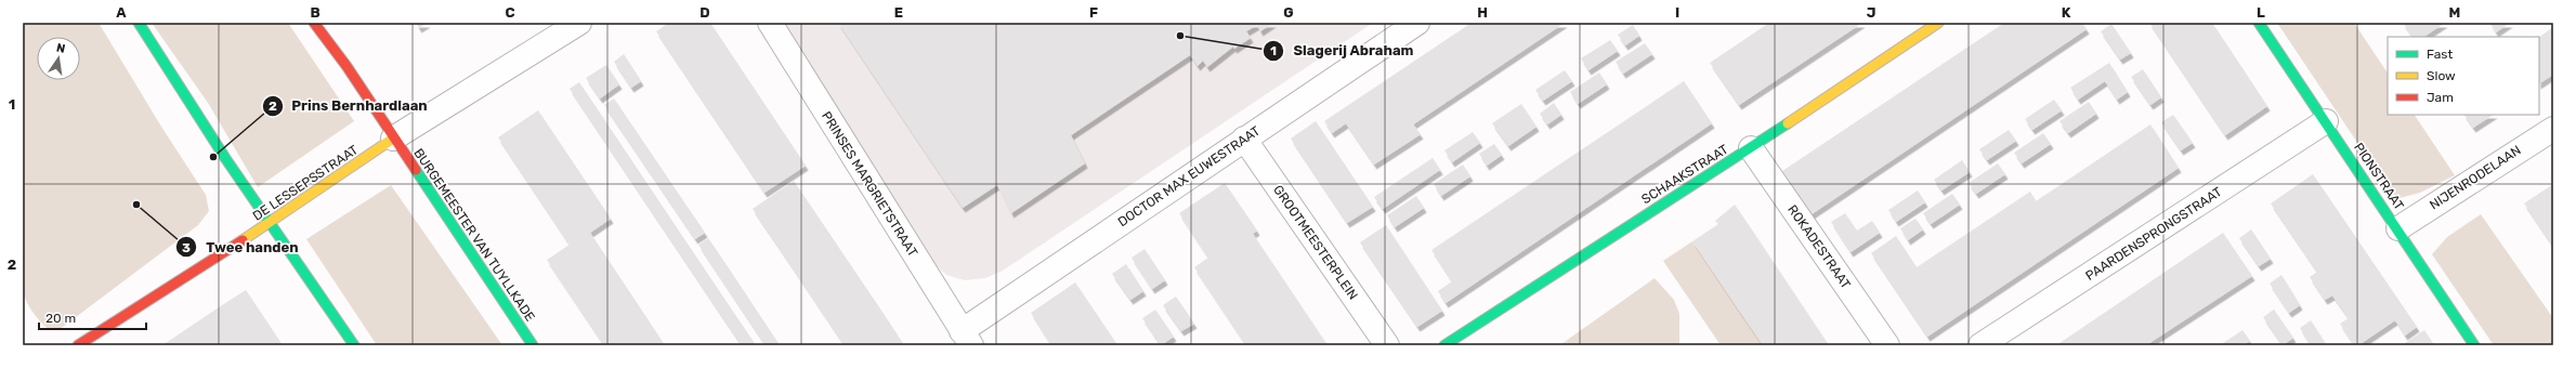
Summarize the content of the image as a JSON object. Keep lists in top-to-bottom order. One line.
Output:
{"streets":{"street":["SCHAAKSTRAAT","DOCTOR MAX EUWESTRAAT","PIONSTRAAT","NIJENRODELAAN","DE LESSEPSSTRAAT","PRINSES MARGRIETSTRAAT","PAARDENSPRONGSTRAAT","BURGEMEESTER VAN TUYLLKADE","GROOTMEESTERPLEIN","ROKADESTRAAT"]},"crossings":[["SCHAAKSTRAAT","ROKADESTRAAT"],["DOCTOR MAX EUWESTRAAT","PRINSES MARGRIETSTRAAT"],["DOCTOR MAX EUWESTRAAT","GROOTMEESTERPLEIN"],["PIONSTRAAT","NIJENRODELAAN"],["PIONSTRAAT","PAARDENSPRONGSTRAAT"],["DE LESSEPSSTRAAT","BURGEMEESTER VAN TUYLLKADE"]],"places":["Slagerij Abraham","Prins Bernhardlaan","Twee handen"],"legend":["Fast","Slow","Jam"],"scale_bar":"20 m","north":"top","grid":{"columns":["A","B","C","D","E","F","G","H","I","J","K","L","M"],"rows":["1","2"]}}
